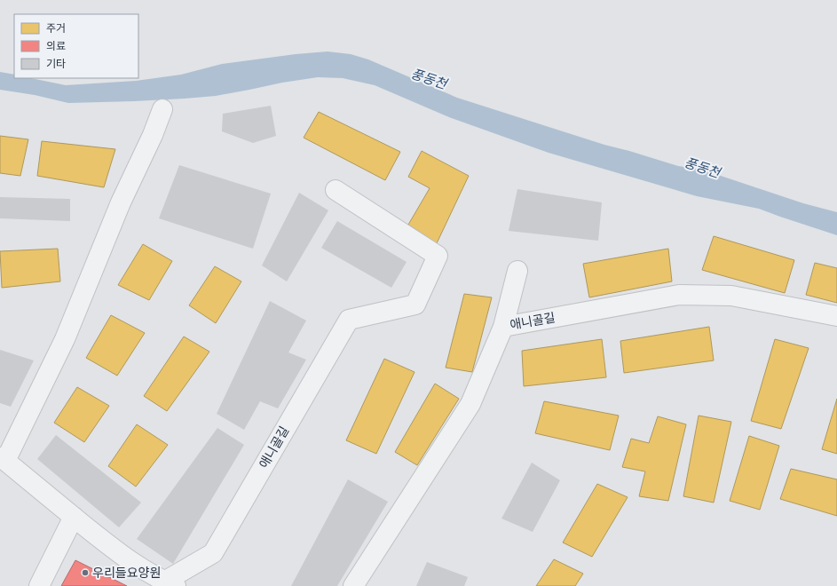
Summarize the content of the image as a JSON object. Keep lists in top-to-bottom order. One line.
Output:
{"streets":{"street":["애니골길"]},"water":["풍동천"],"places":["우리들요양원"],"legend":["주거","의료","기타"]}
